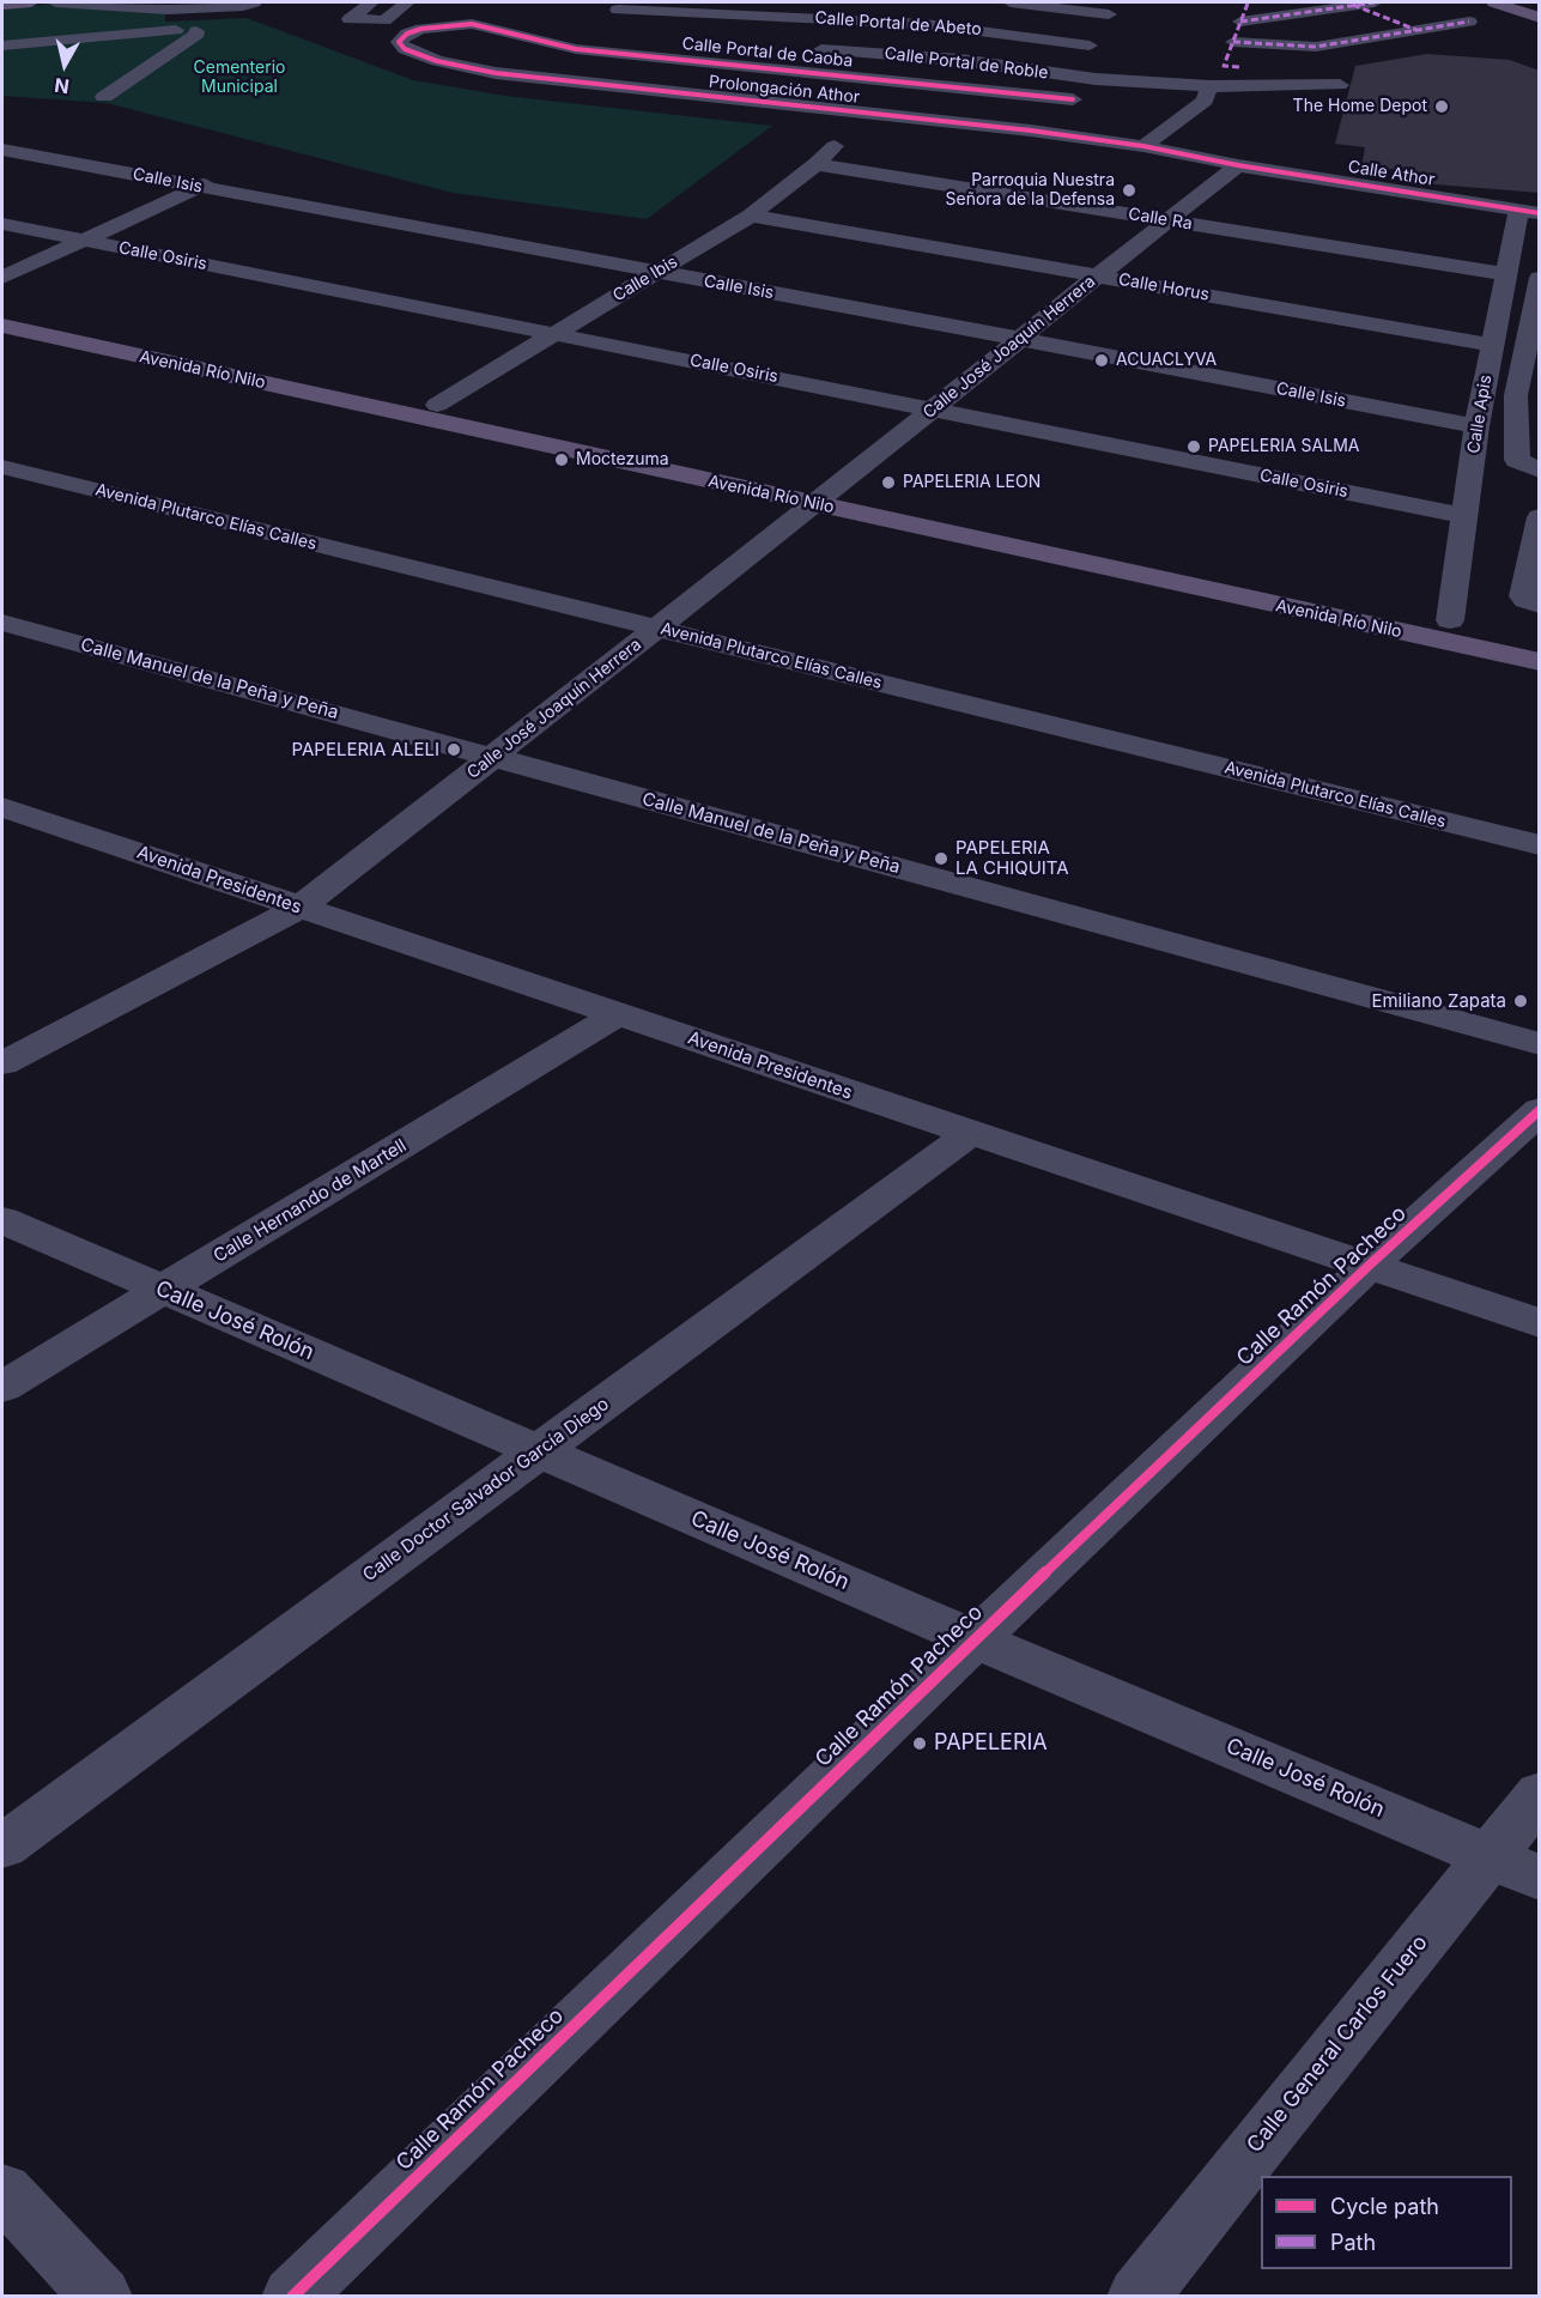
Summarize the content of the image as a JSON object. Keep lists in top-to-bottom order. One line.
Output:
{"streets":{"main road":["Avenida Río Nilo"],"street":["Calle Portal de Abeto","Calle Portal de Caoba","Calle Portal de Roble","Prolongación Athor","Calle Athor","Calle Isis","Calle Ra","Calle Osiris","Calle Ibis","Calle Horus","Calle José Joaquín Herrera","Calle Apis","Avenida Plutarco Elías Calles","Calle Manuel de la Peña y Peña","Avenida Presidentes","Calle Hernando de Martell","Calle Ramón Pacheco","Calle José Rolón","Calle Doctor Salvador García Diego","Calle General Carlos Fuero"]},"crossings":[["Calle Portal de Caoba","Prolongación Athor"],["Prolongación Athor","Calle Athor"],["Prolongación Athor","Calle José Joaquín Herrera"],["Calle Athor","Calle José Joaquín Herrera"],["Calle Athor","Calle Apis"],["Calle Isis","Calle Ibis"],["Calle Isis","Calle José Joaquín Herrera"],["Calle Isis","Calle Apis"],["Calle Ra","Calle Ibis"],["Calle Ra","Calle José Joaquín Herrera"],["Calle Ra","Calle Apis"],["Calle Osiris","Calle Ibis"],["Calle Osiris","Calle José Joaquín Herrera"],["Calle Osiris","Calle Apis"],["Calle Ibis","Calle Horus"],["Calle Ibis","Avenida Río Nilo"],["Calle Horus","Calle José Joaquín Herrera"],["Calle Horus","Calle Apis"],["Calle José Joaquín Herrera","Avenida Río Nilo"],["Calle José Joaquín Herrera","Avenida Plutarco Elías Calles"],["Calle José Joaquín Herrera","Calle Manuel de la Peña y Peña"],["Calle José Joaquín Herrera","Avenida Presidentes"],["Avenida Río Nilo","Calle Apis"],["Avenida Presidentes","Calle Hernando de Martell"],["Avenida Presidentes","Calle Ramón Pacheco"],["Avenida Presidentes","Calle Doctor Salvador García Diego"],["Calle Hernando de Martell","Calle José Rolón"],["Calle Ramón Pacheco","Calle José Rolón"],["Calle José Rolón","Calle Doctor Salvador García Diego"],["Calle José Rolón","Calle General Carlos Fuero"]],"parks":["Cementerio Municipal"],"places":["The Home Depot","Parroquia Nuestra Señora de la Defensa","ACUACLYVA","PAPELERIA SALMA","Moctezuma","PAPELERIA LEON","PAPELERIA ALELI","PAPELERIA LA CHIQUITA","Emiliano Zapata","PAPELERIA"],"legend":["Cycle path","Path"],"north":"bottom"}
